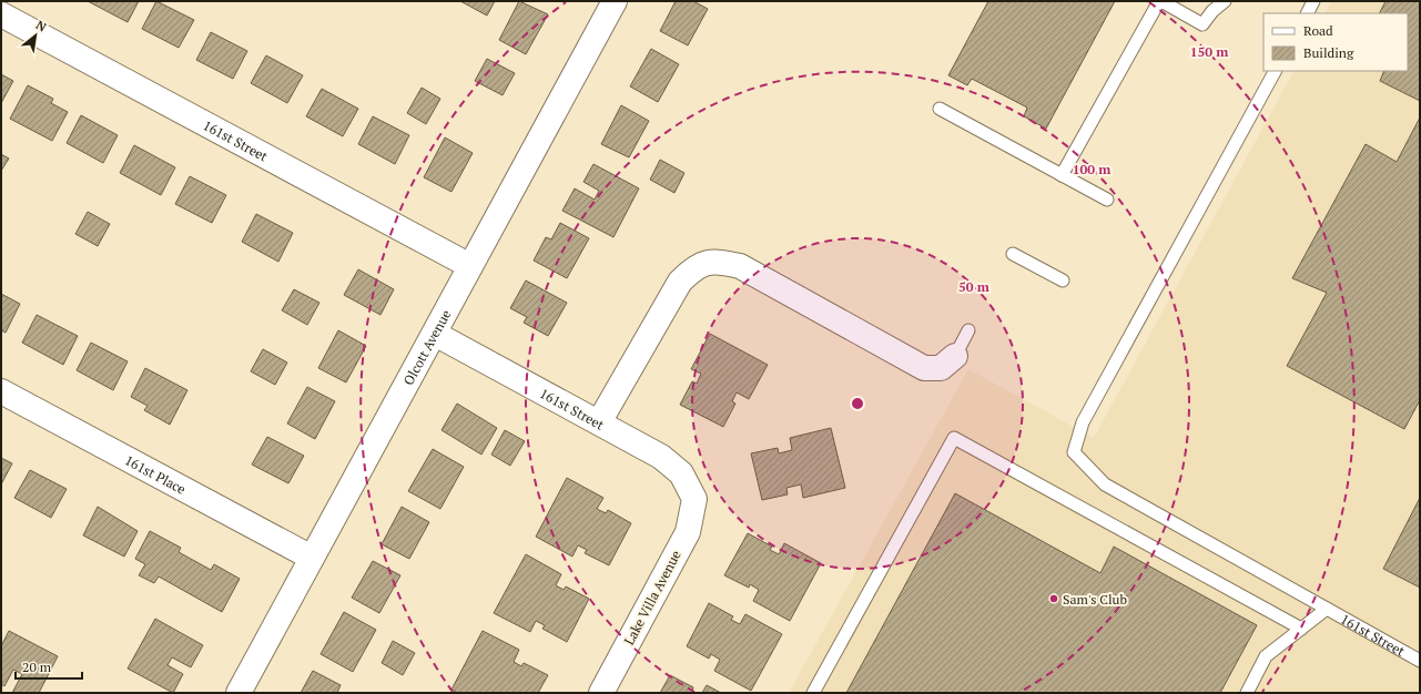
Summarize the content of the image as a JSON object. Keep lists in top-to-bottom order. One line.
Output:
{"streets":{"street":["161st Street","Olcott Avenue","161st Place","Lake Villa Avenue"]},"crossings":[["161st Street","Olcott Avenue"],["161st Street","Lake Villa Avenue"],["Olcott Avenue","161st Place"]],"places":["Sam's Club"],"legend":["Road","Building"],"scale_bar":"20 m","north":"top right","rings":["150 m","100 m","50 m"]}
